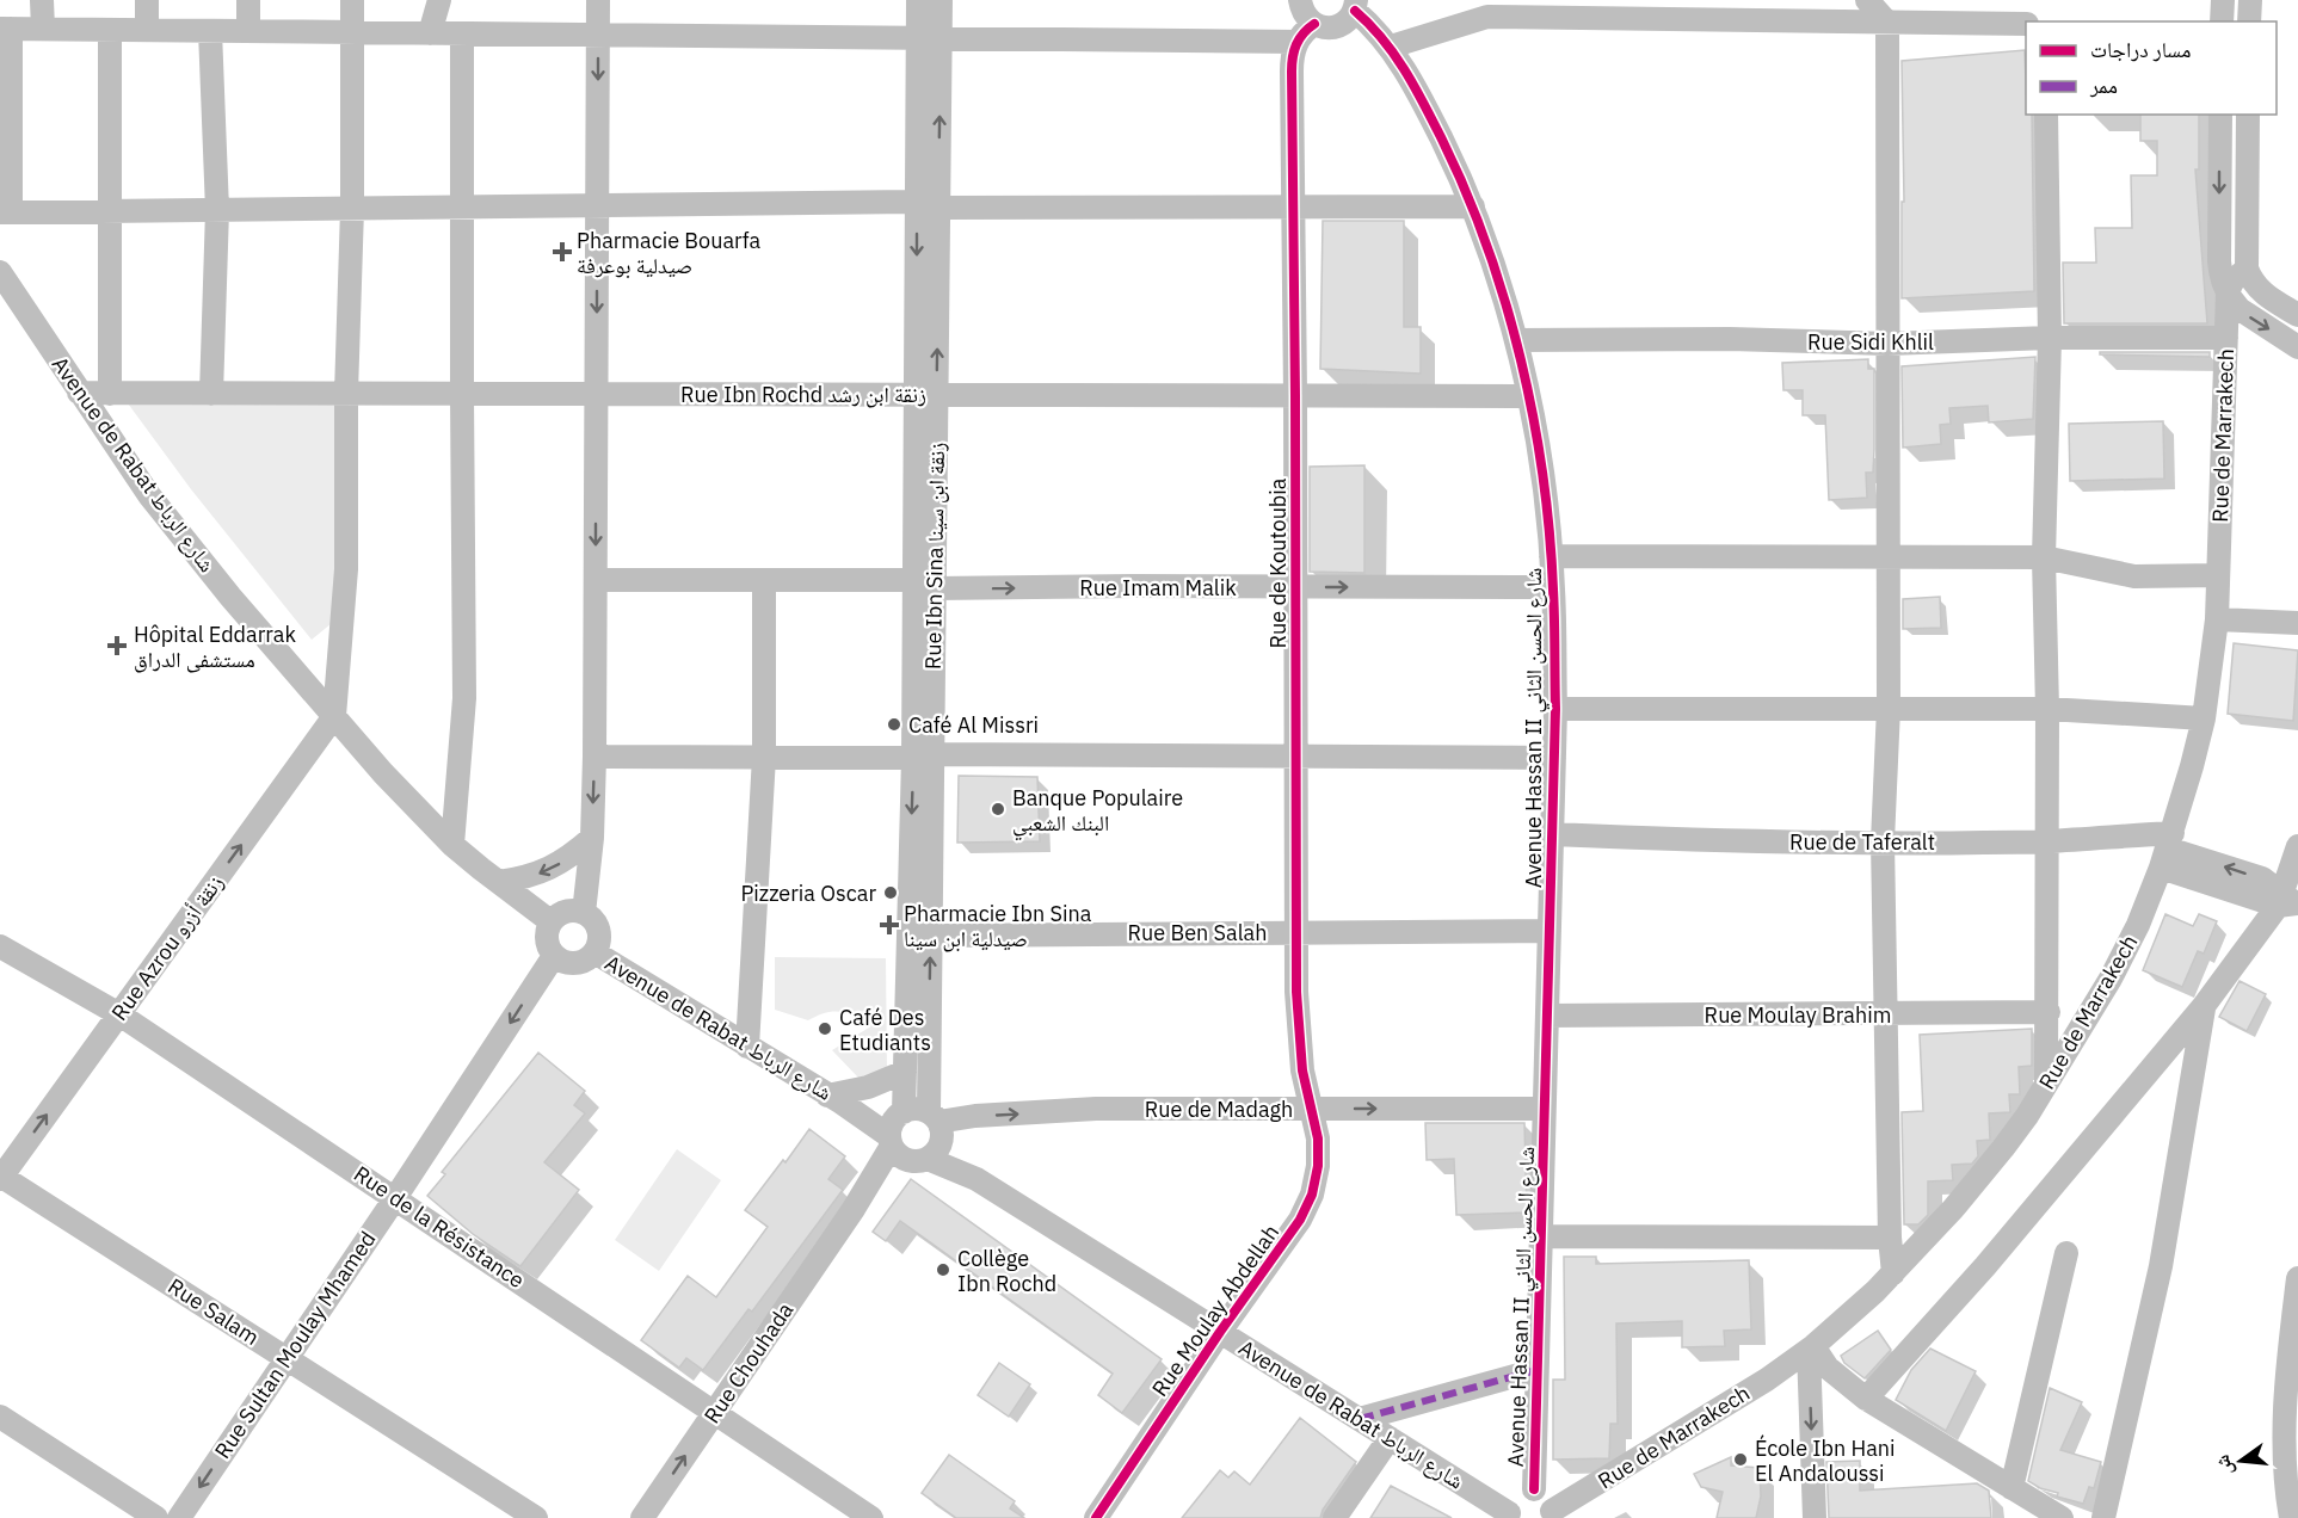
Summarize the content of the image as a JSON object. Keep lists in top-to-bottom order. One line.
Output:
{"streets":{"street":["Rue Sidi Khlil","Rue Ibn Rochd زنقة ابن رشد","Rue de Marrakech","Avenue de Rabat شارع الرباط","Rue Ibn Sina زنقة ابن سينا","Rue de Koutoubia","Rue Imam Malik","Avenue Hassan II شارع الحسن الثاني","Rue de Taferalt","Rue Ben Salah","Rue Azrou زنقة أزرو","Rue Moulay Brahim","Rue de Madagh","Rue de la Résistance","Rue Moulay Abdellah","Rue Salam","Rue Sultan Moulay Mhamed","Rue Chouhada"]},"crossings":[["Rue Sidi Khlil","Rue de Marrakech"],["Rue Sidi Khlil","Avenue Hassan II شارع الحسن الثاني"],["Rue Ibn Rochd زنقة ابن رشد","Avenue de Rabat شارع الرباط"],["Rue Ibn Rochd زنقة ابن رشد","Rue Ibn Sina زنقة ابن سينا"],["Rue Ibn Rochd زنقة ابن رشد","Rue de Koutoubia"],["Rue Ibn Rochd زنقة ابن رشد","Avenue Hassan II شارع الحسن الثاني"],["Rue de Marrakech","Rue de Taferalt"],["Avenue de Rabat شارع الرباط","Rue Ibn Sina زنقة ابن سينا"],["Avenue de Rabat شارع الرباط","Rue Azrou زنقة أزرو"],["Avenue de Rabat شارع الرباط","Rue de Madagh"],["Avenue de Rabat شارع الرباط","Rue Moulay Abdellah"],["Avenue de Rabat شارع الرباط","Rue Sultan Moulay Mhamed"],["Avenue de Rabat شارع الرباط","Rue Chouhada"],["Rue Ibn Sina زنقة ابن سينا","Rue Imam Malik"],["Rue Ibn Sina زنقة ابن سينا","Rue Ben Salah"],["Rue Ibn Sina زنقة ابن سينا","Rue de Madagh"],["Rue Ibn Sina زنقة ابن سينا","Rue Chouhada"],["Rue de Koutoubia","Rue Imam Malik"],["Rue de Koutoubia","Rue Ben Salah"],["Rue de Koutoubia","Rue de Madagh"],["Rue de Koutoubia","Rue Moulay Abdellah"],["Rue Imam Malik","Avenue Hassan II شارع الحسن الثاني"],["Avenue Hassan II شارع الحسن الثاني","Rue de Taferalt"],["Avenue Hassan II شارع الحسن الثاني","Rue Ben Salah"],["Avenue Hassan II شارع الحسن الثاني","Rue Moulay Brahim"],["Avenue Hassan II شارع الحسن الثاني","Rue de Madagh"],["Rue Azrou زنقة أزرو","Rue de la Résistance"],["Rue Azrou زنقة أزرو","Rue Salam"],["Rue de Madagh","Rue Moulay Abdellah"],["Rue de Madagh","Rue Chouhada"],["Rue de la Résistance","Rue Sultan Moulay Mhamed"],["Rue de la Résistance","Rue Chouhada"],["Rue Salam","Rue Sultan Moulay Mhamed"]],"one_way":["Rue Azrou زنقة أزرو","Rue de Madagh","Rue Sultan Moulay Mhamed"],"places":{"health":["Pharmacie Bouarfa صيدلية بوعرفة","Hôpital Eddarrak مستشفى الدراق","Pharmacie Ibn Sina صيدلية ابن سينا"],"other":["Café Al Missri","Banque Populaire البنك الشعبي","Pizzeria Oscar","Café Des Etudiants","Collège Ibn Rochd","École Ibn Hani El Andaloussi"]},"legend":["مسار دراجات","ممر"],"north":"left"}
